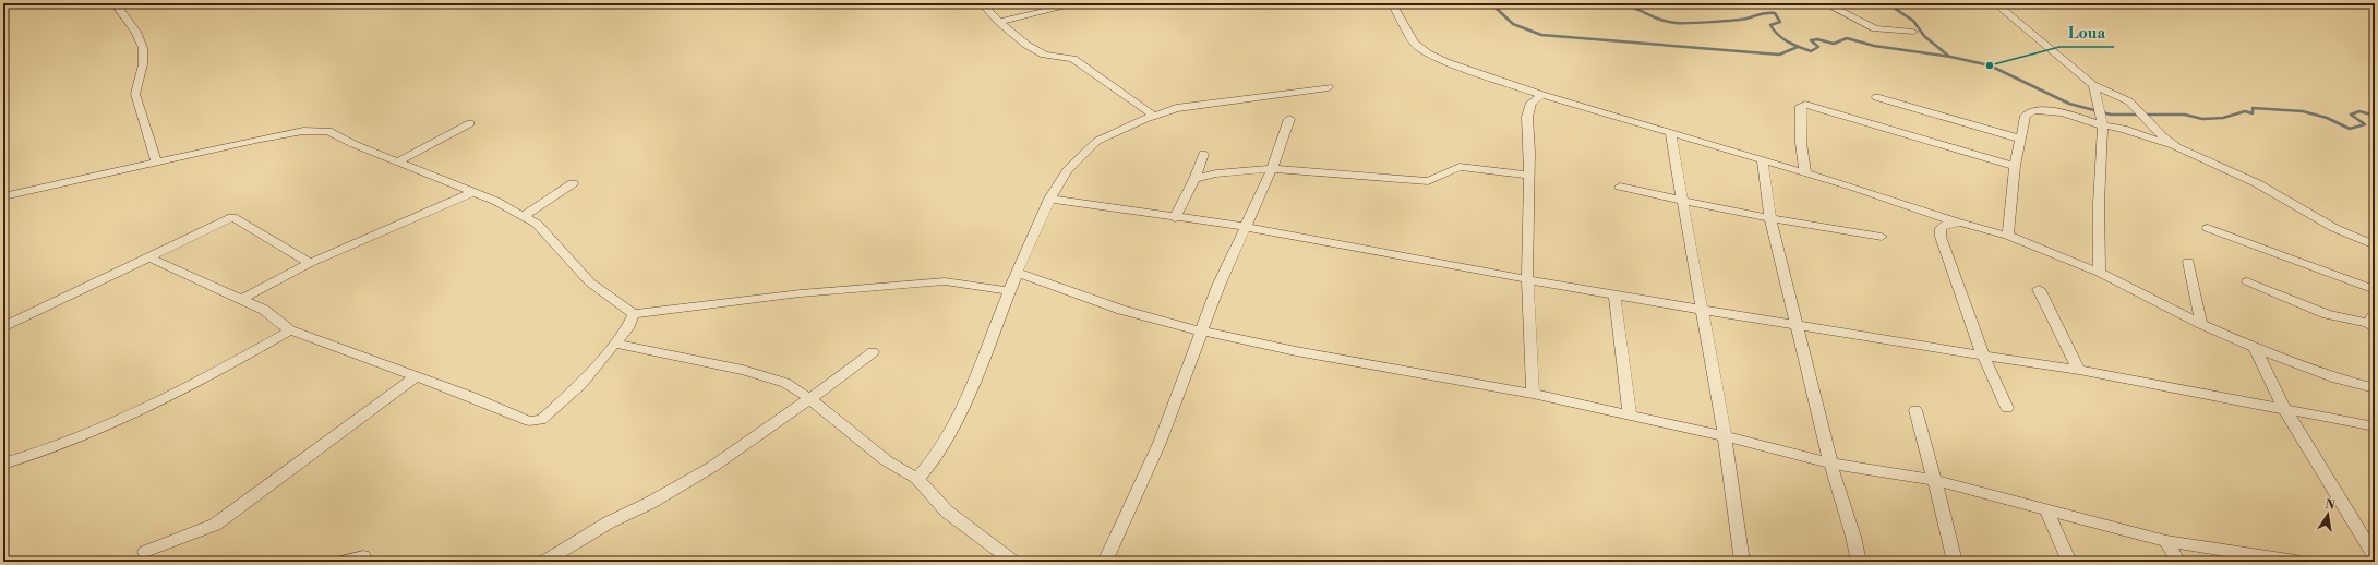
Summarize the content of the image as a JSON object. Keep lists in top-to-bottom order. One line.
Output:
{"places":["Loua"],"north":"top"}
